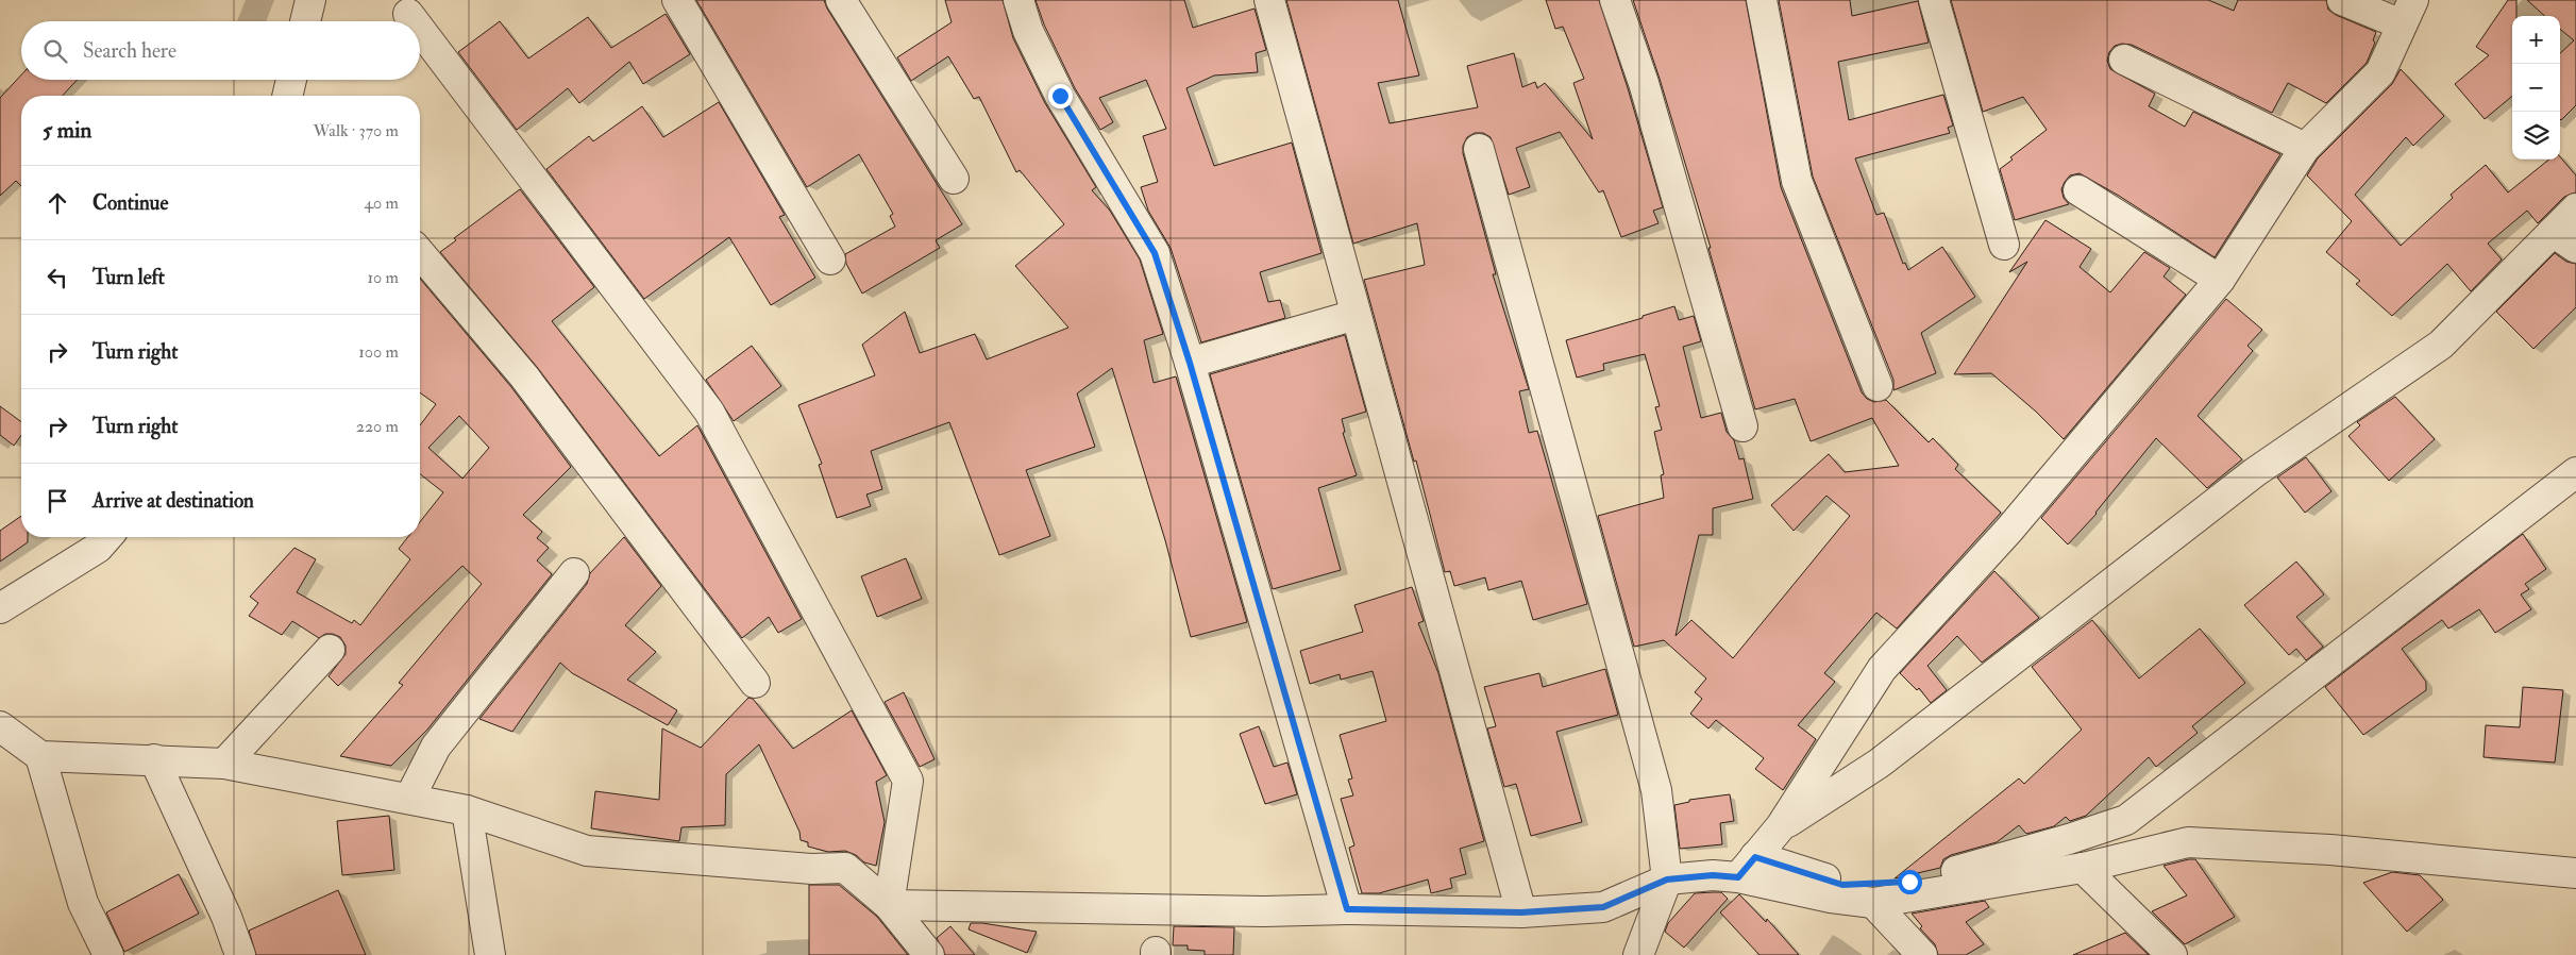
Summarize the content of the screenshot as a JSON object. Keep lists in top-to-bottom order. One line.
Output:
{"page":{"map_buttons":["+","−"],"search":"Search here","heading":["5 min","Walk · 370 m"],"list":[["Continue","40 m"],["Turn left","10 m"],["Turn right","100 m"],["Turn right","220 m"],"Arrive at destination"]}}
